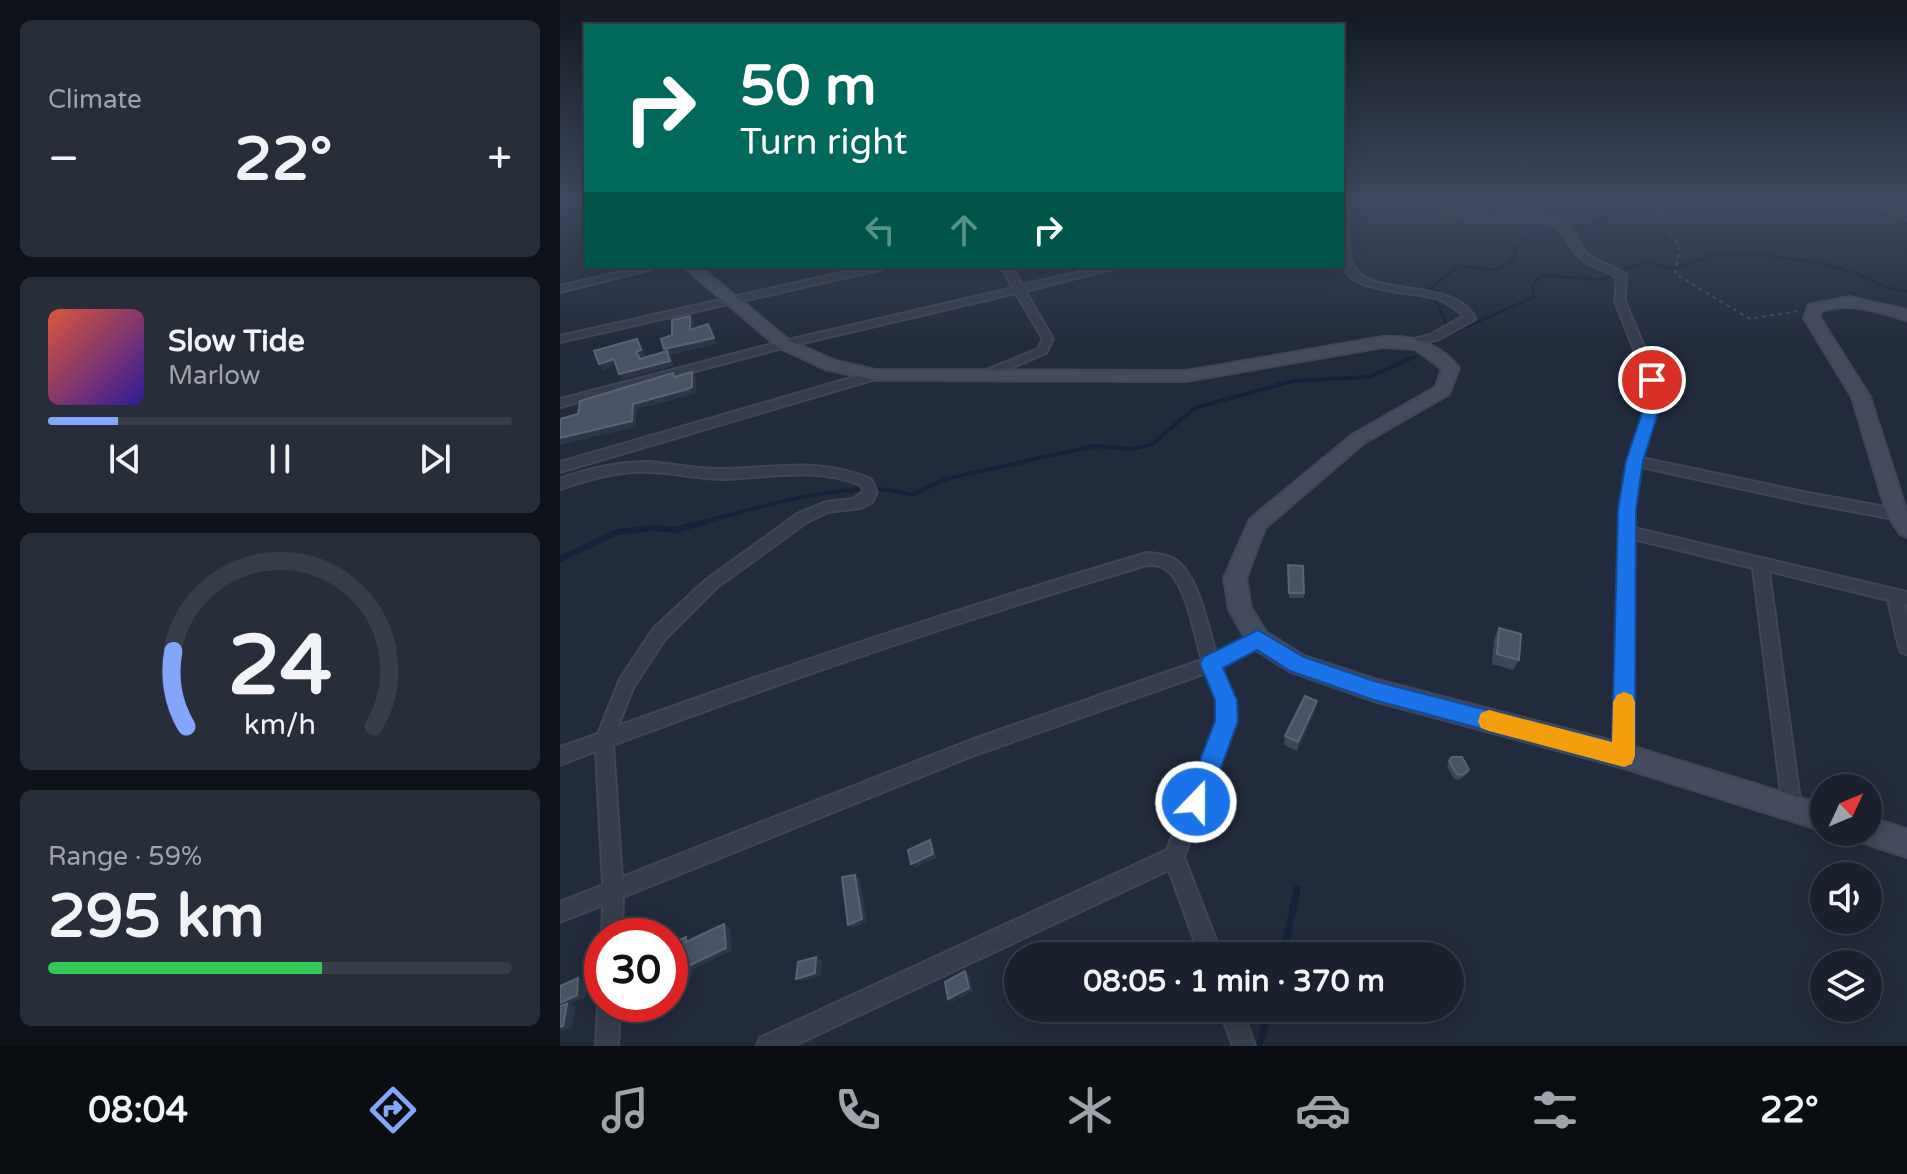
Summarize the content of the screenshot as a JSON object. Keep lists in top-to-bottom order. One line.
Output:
{"north":"top right","page":{"tile":["Climate",["Range · 59%","295 km"]],"turn":["50 m","Turn right"],"heat":["−","22°","+"],"song":["Slow Tide","Marlow"],"limit":"30","trip":"08:05 · 1 min · 370 m","tabs":["08:04","22°"],"gauge":["24","km/h"]}}
